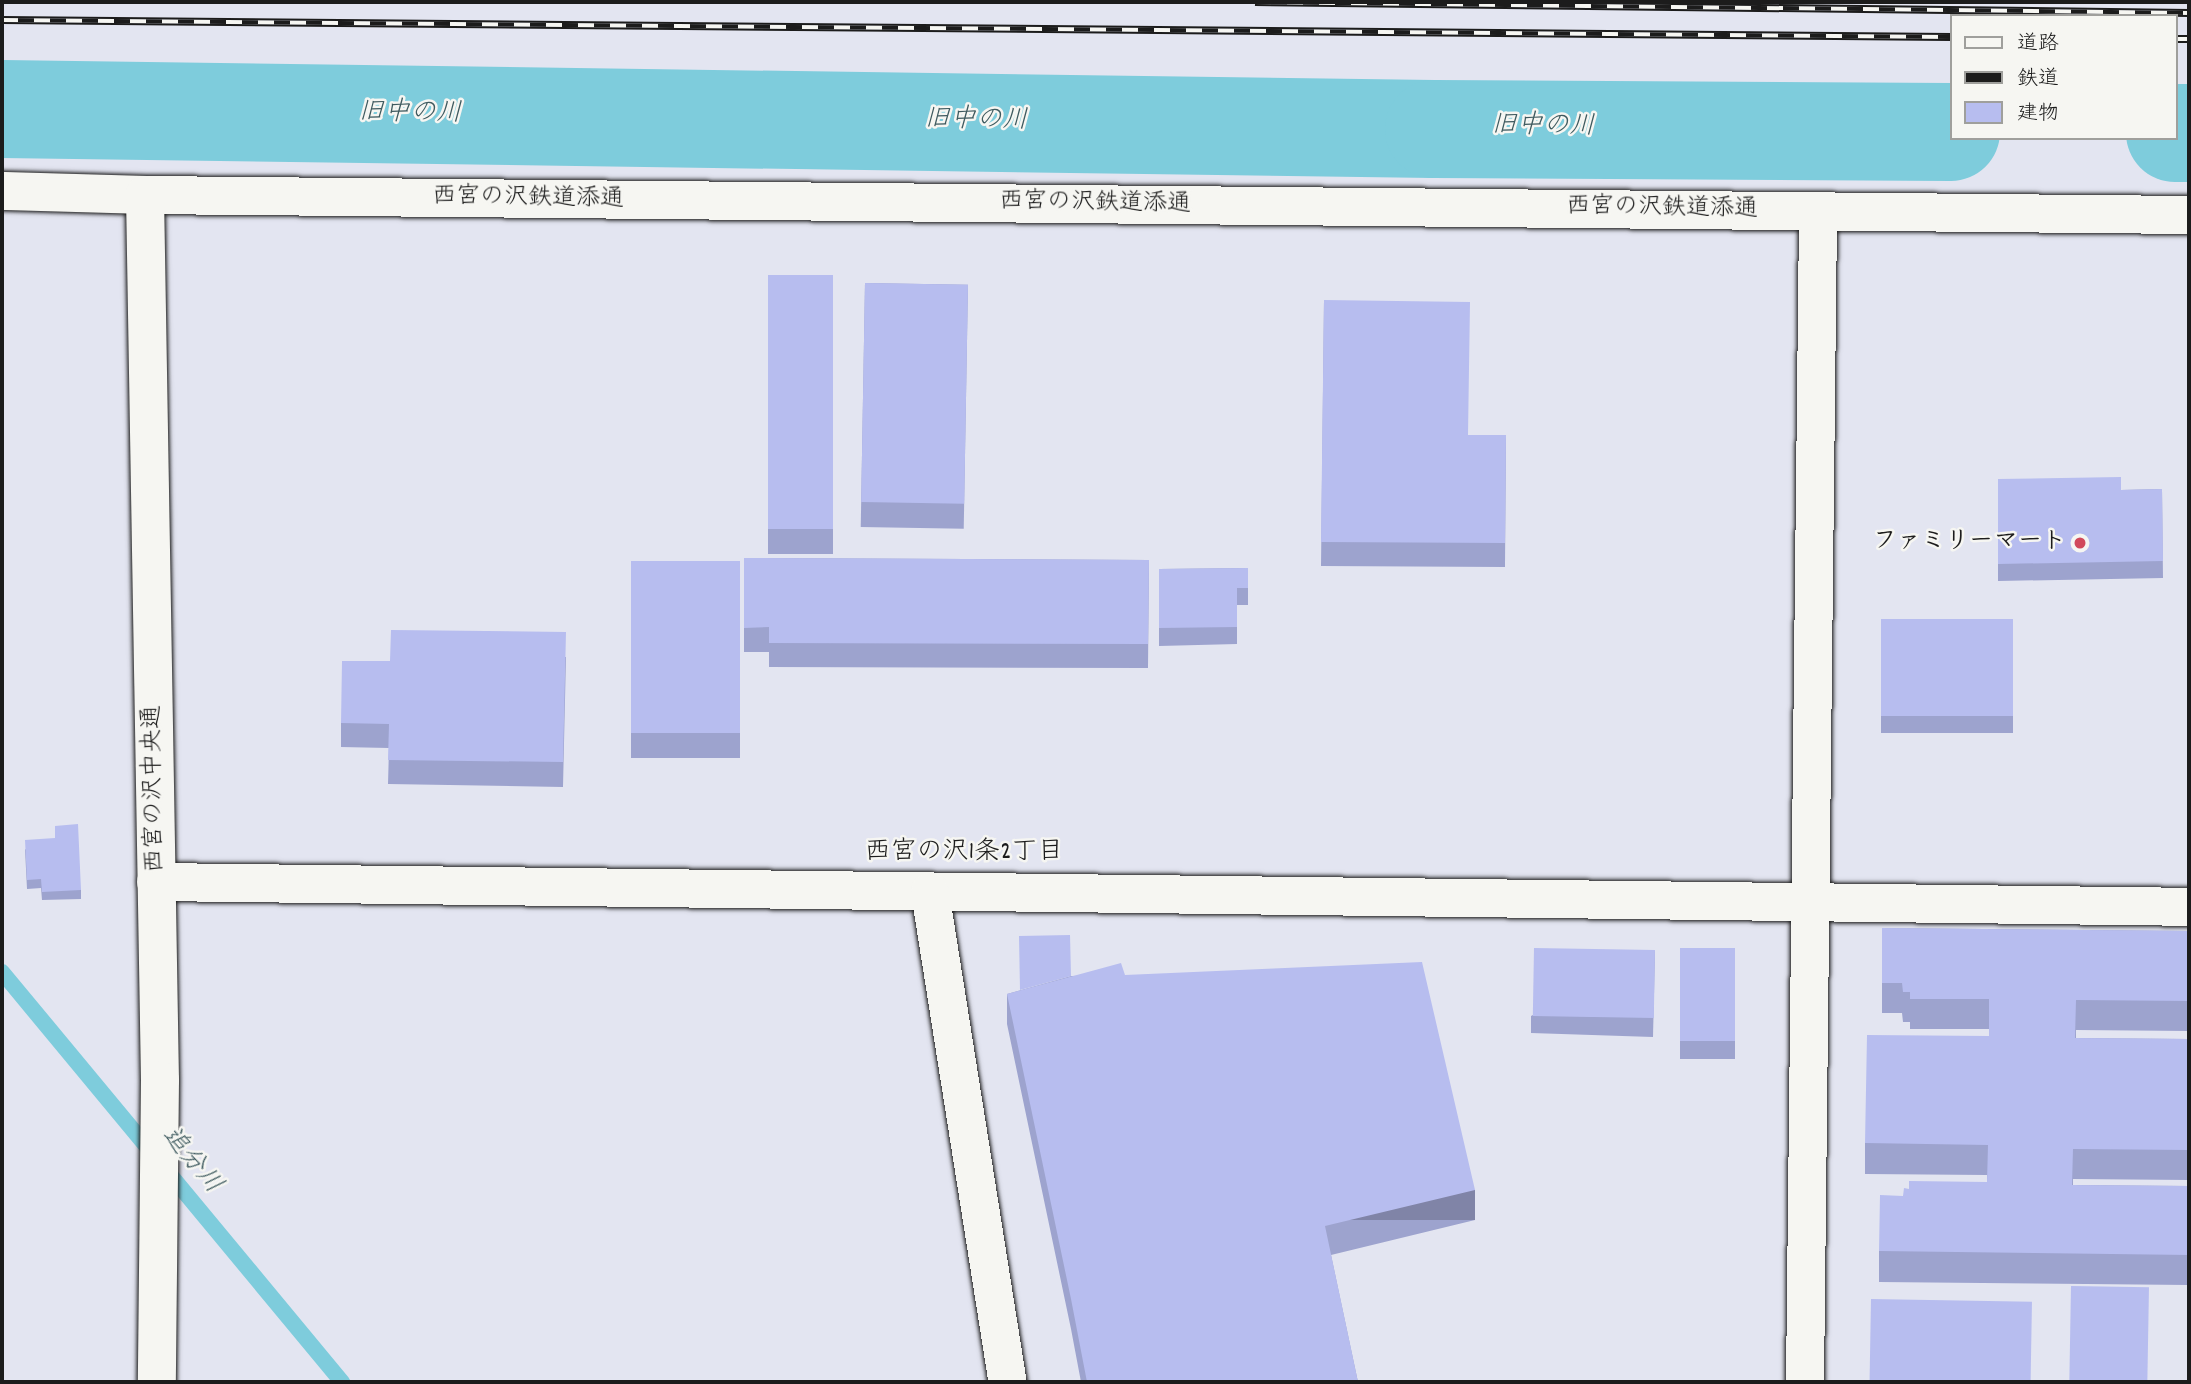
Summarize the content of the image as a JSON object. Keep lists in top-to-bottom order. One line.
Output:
{"streets":{"street":["西宮の沢鉄道添通","西宮の沢中央通"]},"crossings":[["西宮の沢鉄道添通","西宮の沢中央通"]],"districts":["西宮の沢1条2丁目"],"water":["旧中の川","追分川"],"places":["ファミリーマート"],"legend":["道路","鉄道","建物"]}
